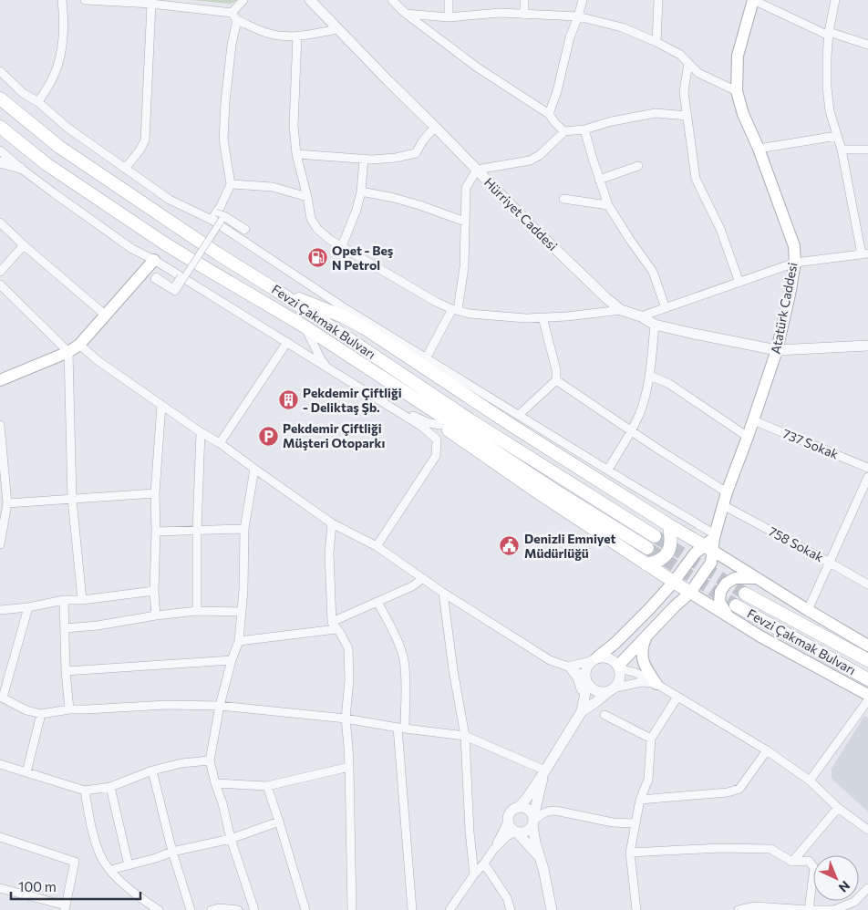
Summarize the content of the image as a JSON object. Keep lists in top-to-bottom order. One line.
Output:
{"streets":{"main road":["Atatürk Caddesi","Fevzi Çakmak Bulvarı"],"street":["Hürriyet Caddesi","737 Sokak","758 Sokak"]},"crossings":[["Hürriyet Caddesi","Atatürk Caddesi"],["Atatürk Caddesi","737 Sokak"],["Atatürk Caddesi","758 Sokak"]],"places":{"fuel station":["Opet - Beş N Petrol"],"building":["Pekdemir Çiftliği - Deliktaş Şb."],"parking":["Pekdemir Çiftliği Müşteri Otoparkı"],"public building":["Denizli Emniyet Müdürlüğü"]},"scale_bar":"100 m","north":"bottom right"}
